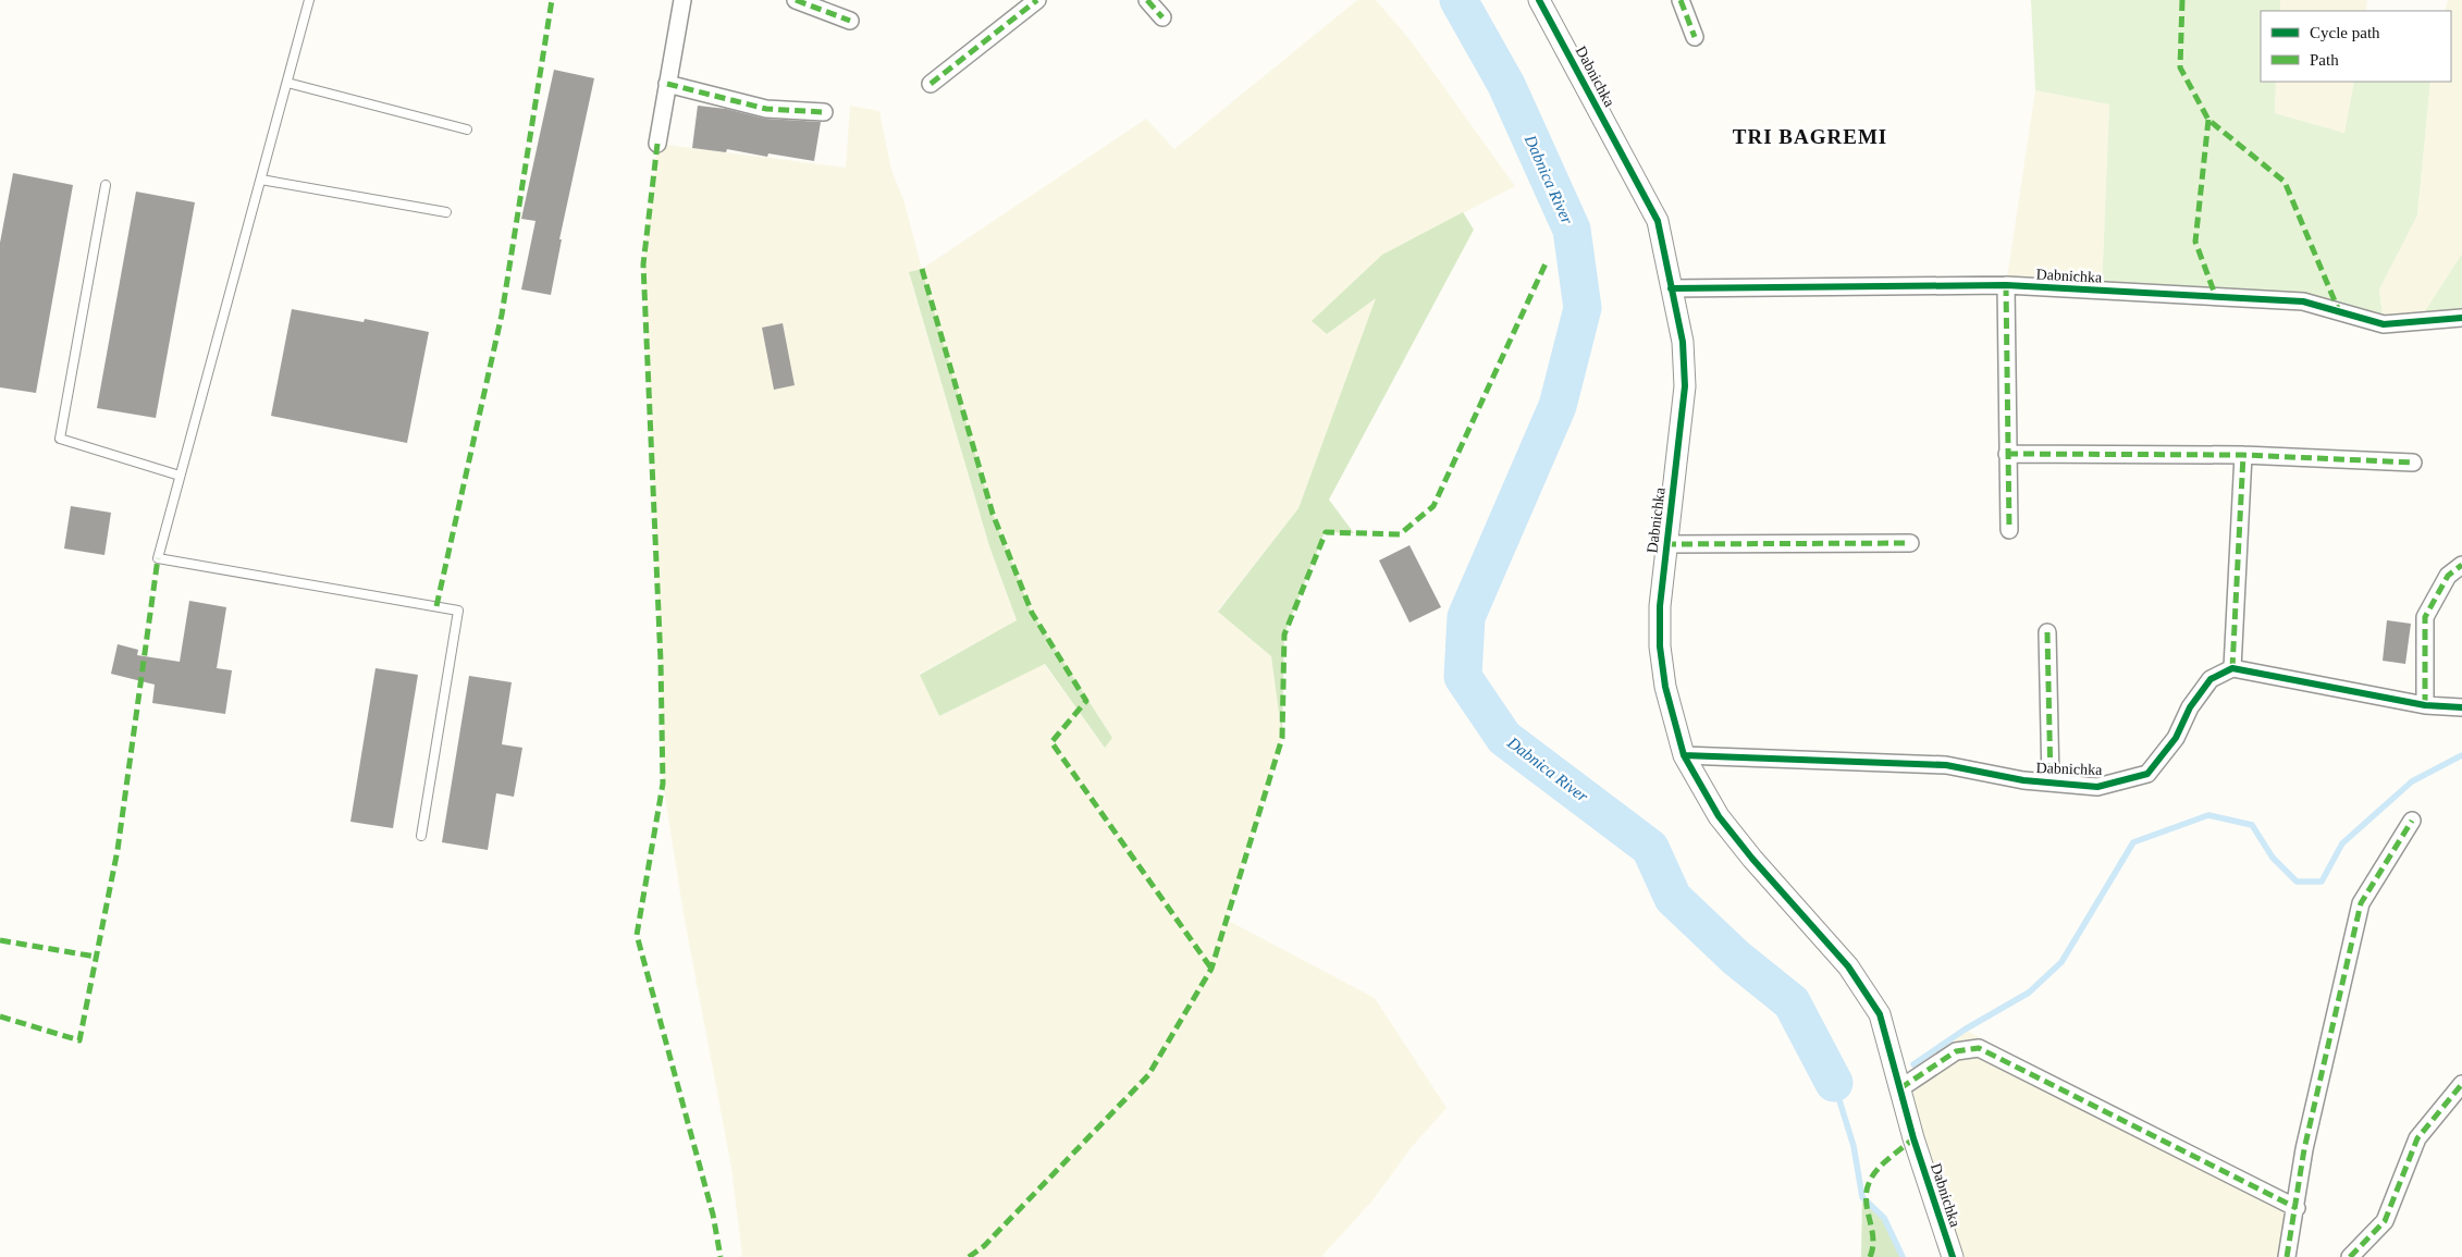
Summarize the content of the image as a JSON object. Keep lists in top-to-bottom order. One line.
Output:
{"streets":{"street":["Dabnichka"]},"districts":["TRI BAGREMI"],"water":["Dabnica River"],"legend":["Cycle path","Path"]}
